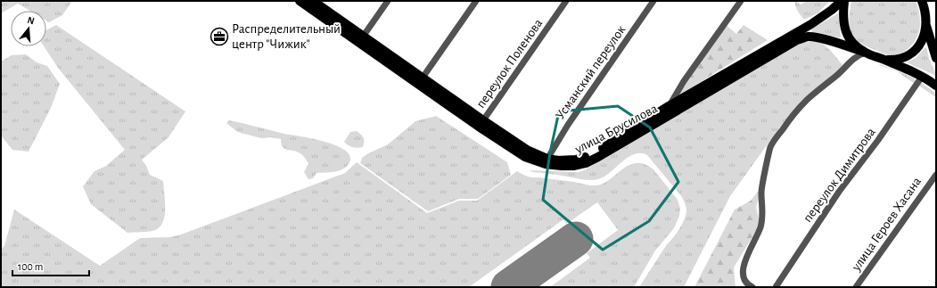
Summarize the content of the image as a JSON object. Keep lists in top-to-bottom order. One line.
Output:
{"streets":{"main road":["улица Брусилова"],"street":["переулок Поленова","Усманский переулок","переулок Димитрова","улица Героев Хасана"]},"crossings":[["переулок Поленова","улица Брусилова"],["Усманский переулок","улица Брусилова"]],"places":{"office":["Распределительный центр \"Чижик\""]},"scale_bar":"100 m","north":"top"}
